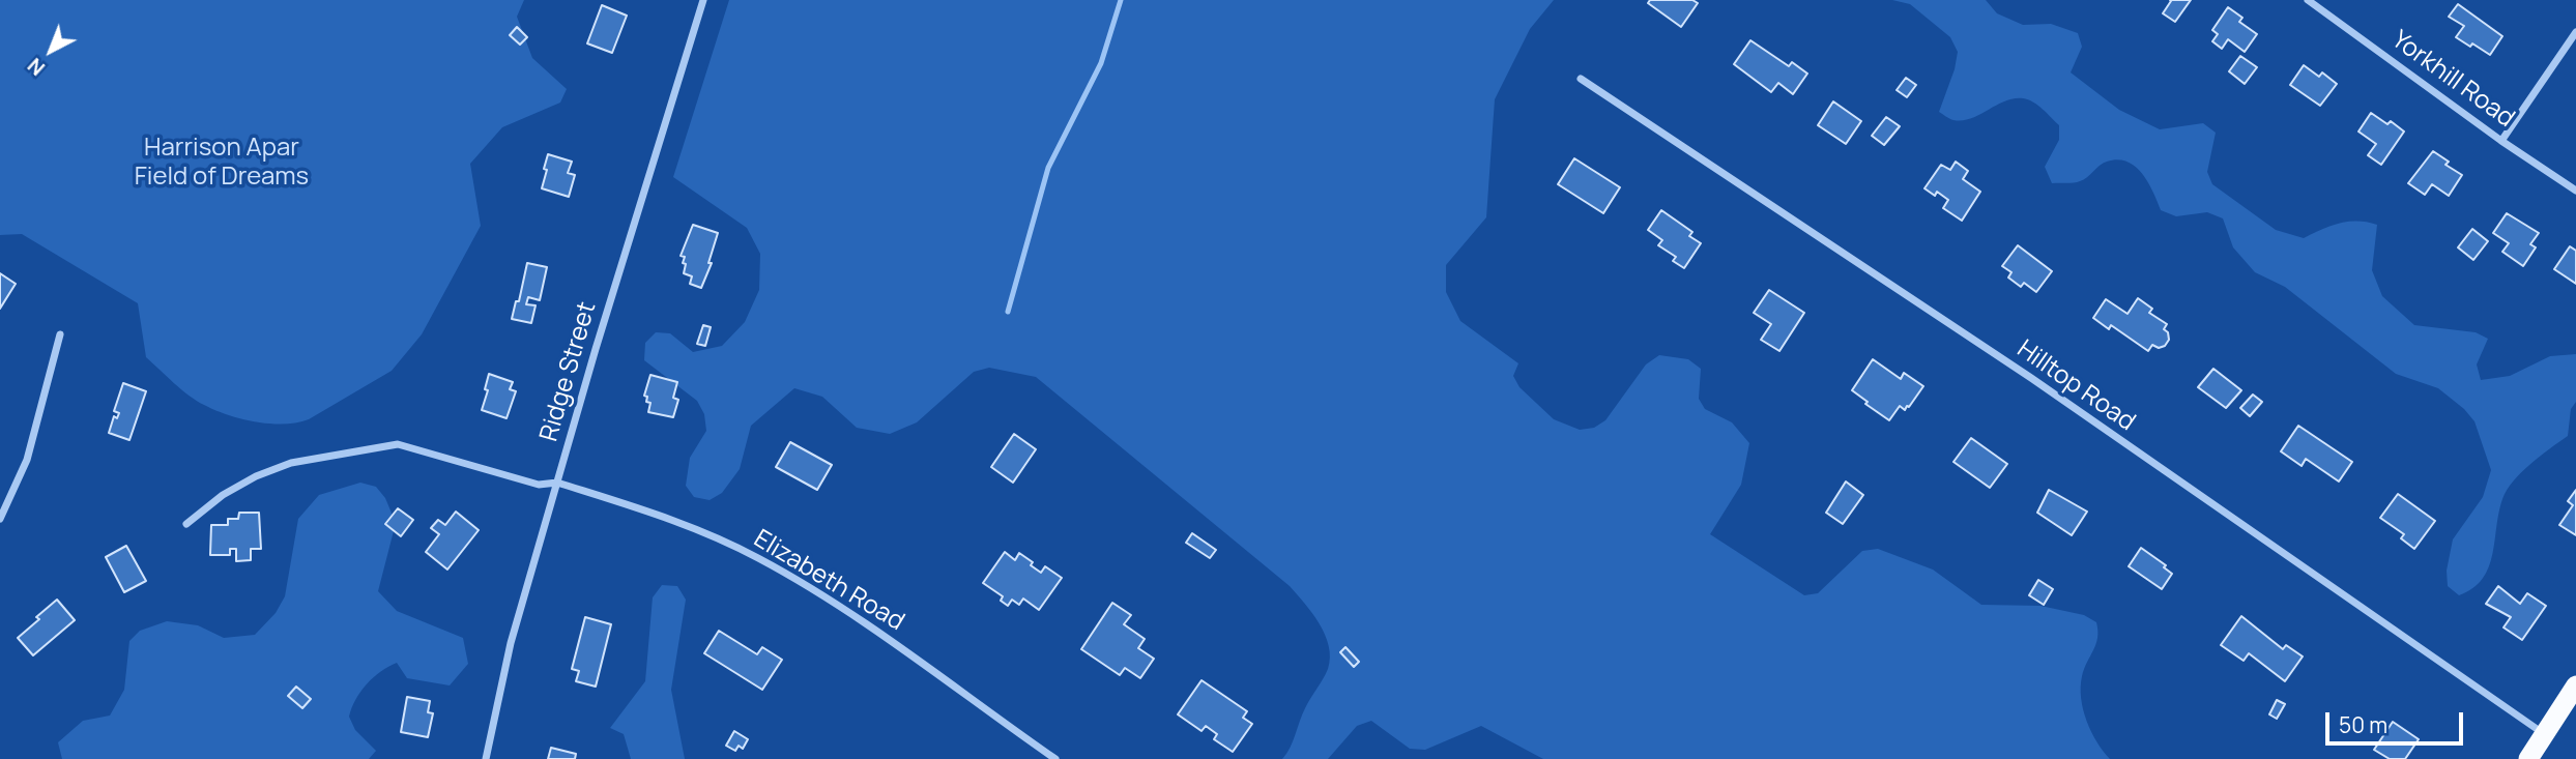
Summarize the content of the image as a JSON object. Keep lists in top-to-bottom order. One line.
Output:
{"streets":{"street":["Yorkhill Road","Ridge Street","Hilltop Road","Elizabeth Road"]},"crossings":[["Ridge Street","Elizabeth Road"]],"parks":["Harrison Apar Field of Dreams"],"scale_bar":"50 m","north":"bottom left"}
